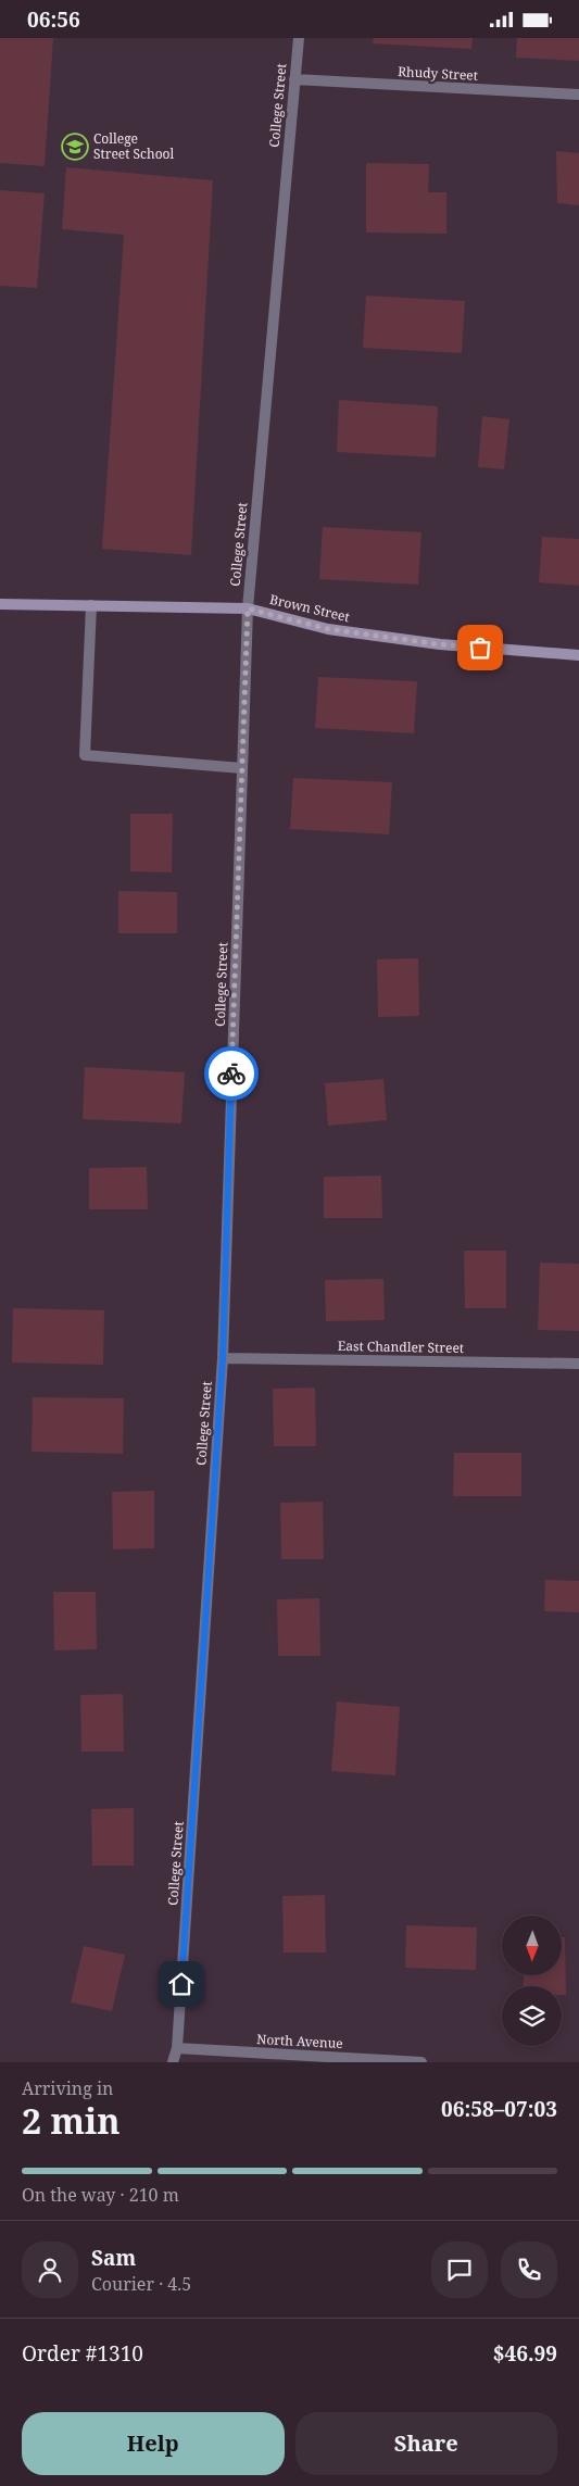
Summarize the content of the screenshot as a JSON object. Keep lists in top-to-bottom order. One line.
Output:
{"streets":{"street":["Rhudy Street","College Street","Brown Street","East Chandler Street","North Avenue"]},"crossings":[["Rhudy Street","College Street"],["College Street","Brown Street"],["College Street","East Chandler Street"],["College Street","North Avenue"]],"places":{"school or university":["College Street School"]},"north":"bottom","page":{"status":"06:56","heading":["2 min","Arriving in","06:58–07:03"],"panel":["Sam","Courier · 4.5","Order #1310","$46.99"],"bar":"On the way · 210 m","buttons":["Help","Share"]}}
